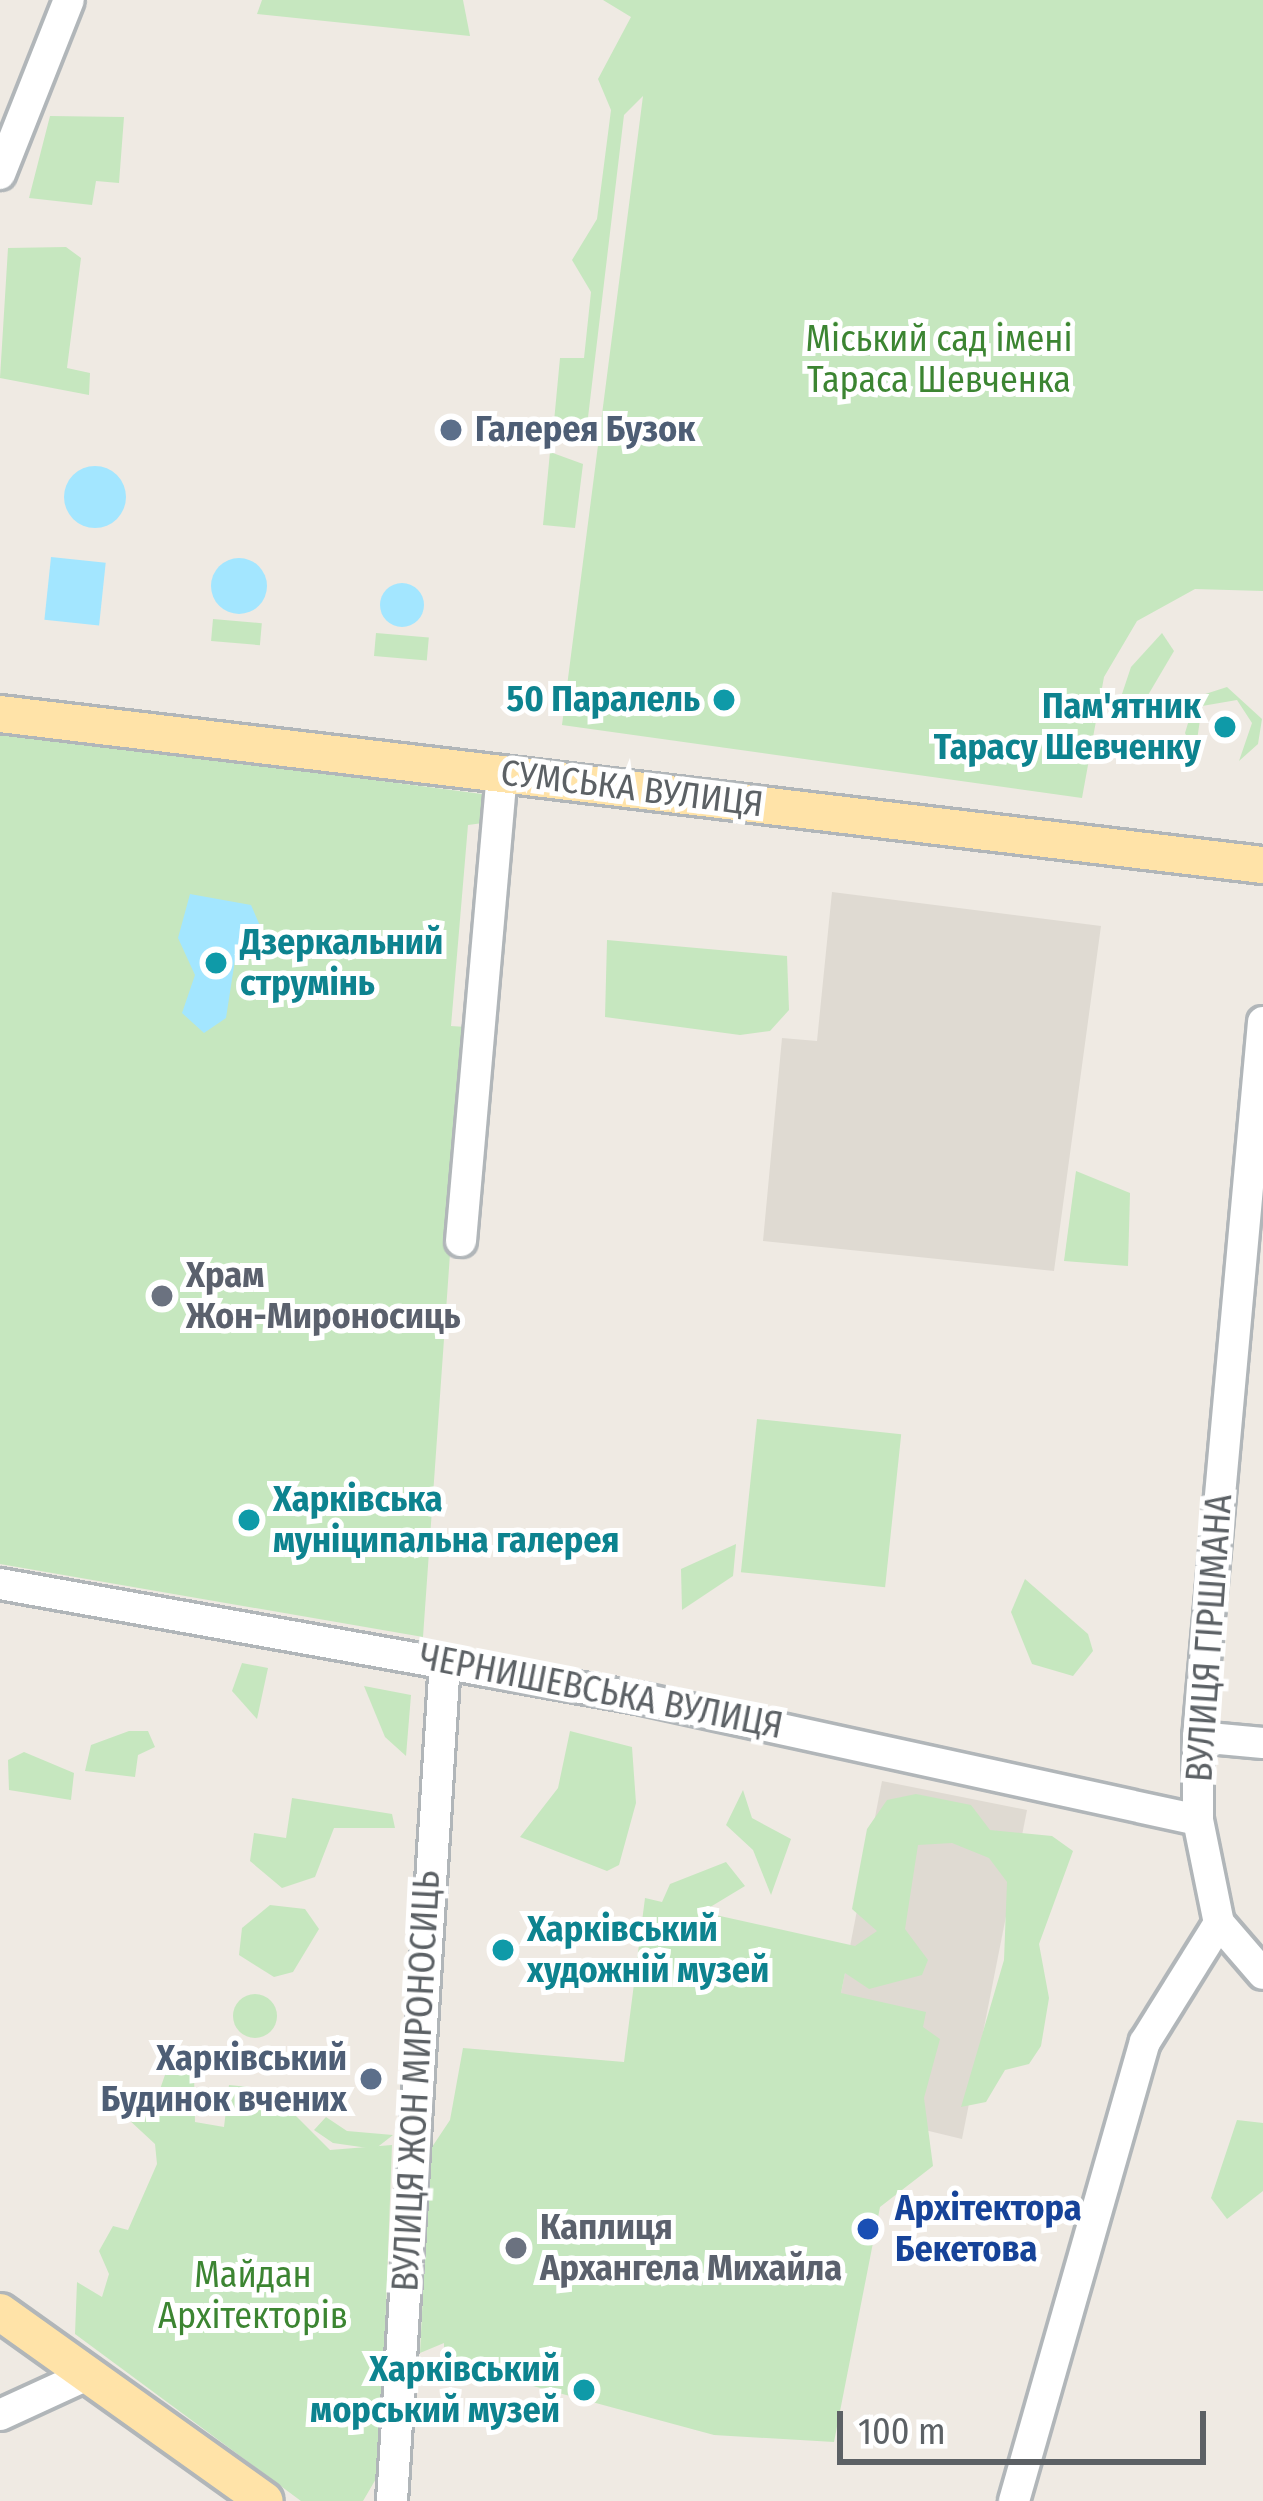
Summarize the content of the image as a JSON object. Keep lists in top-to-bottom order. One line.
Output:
{"streets":{"main road":["СУМСЬКА ВУЛИЦЯ"],"street":["ВУЛИЦЯ ГІРШМАНА","ЧЕРНИШЕВСЬКА ВУЛИЦЯ","ВУЛИЦЯ ЖОН МИРОНОСИЦЬ"]},"crossings":[["ВУЛИЦЯ ГІРШМАНА","ЧЕРНИШЕВСЬКА ВУЛИЦЯ"],["ЧЕРНИШЕВСЬКА ВУЛИЦЯ","ВУЛИЦЯ ЖОН МИРОНОСИЦЬ"]],"parks":["Міський сад імені Тараса Шевченка","Майдан Архітекторів"],"places":["Галерея Бузок","50 Паралель","Пам'ятник Тарасу Шевченку","Дзеркальний струмінь","Храм Жон-Мироносиць","Харківська муніципальна галерея","Харківський художній музей","Харківський Будинок вчених","Архітектора Бекетова","Каплиця Архангела Михайла","Харківський морський музей"],"scale_bar":"100 m"}
